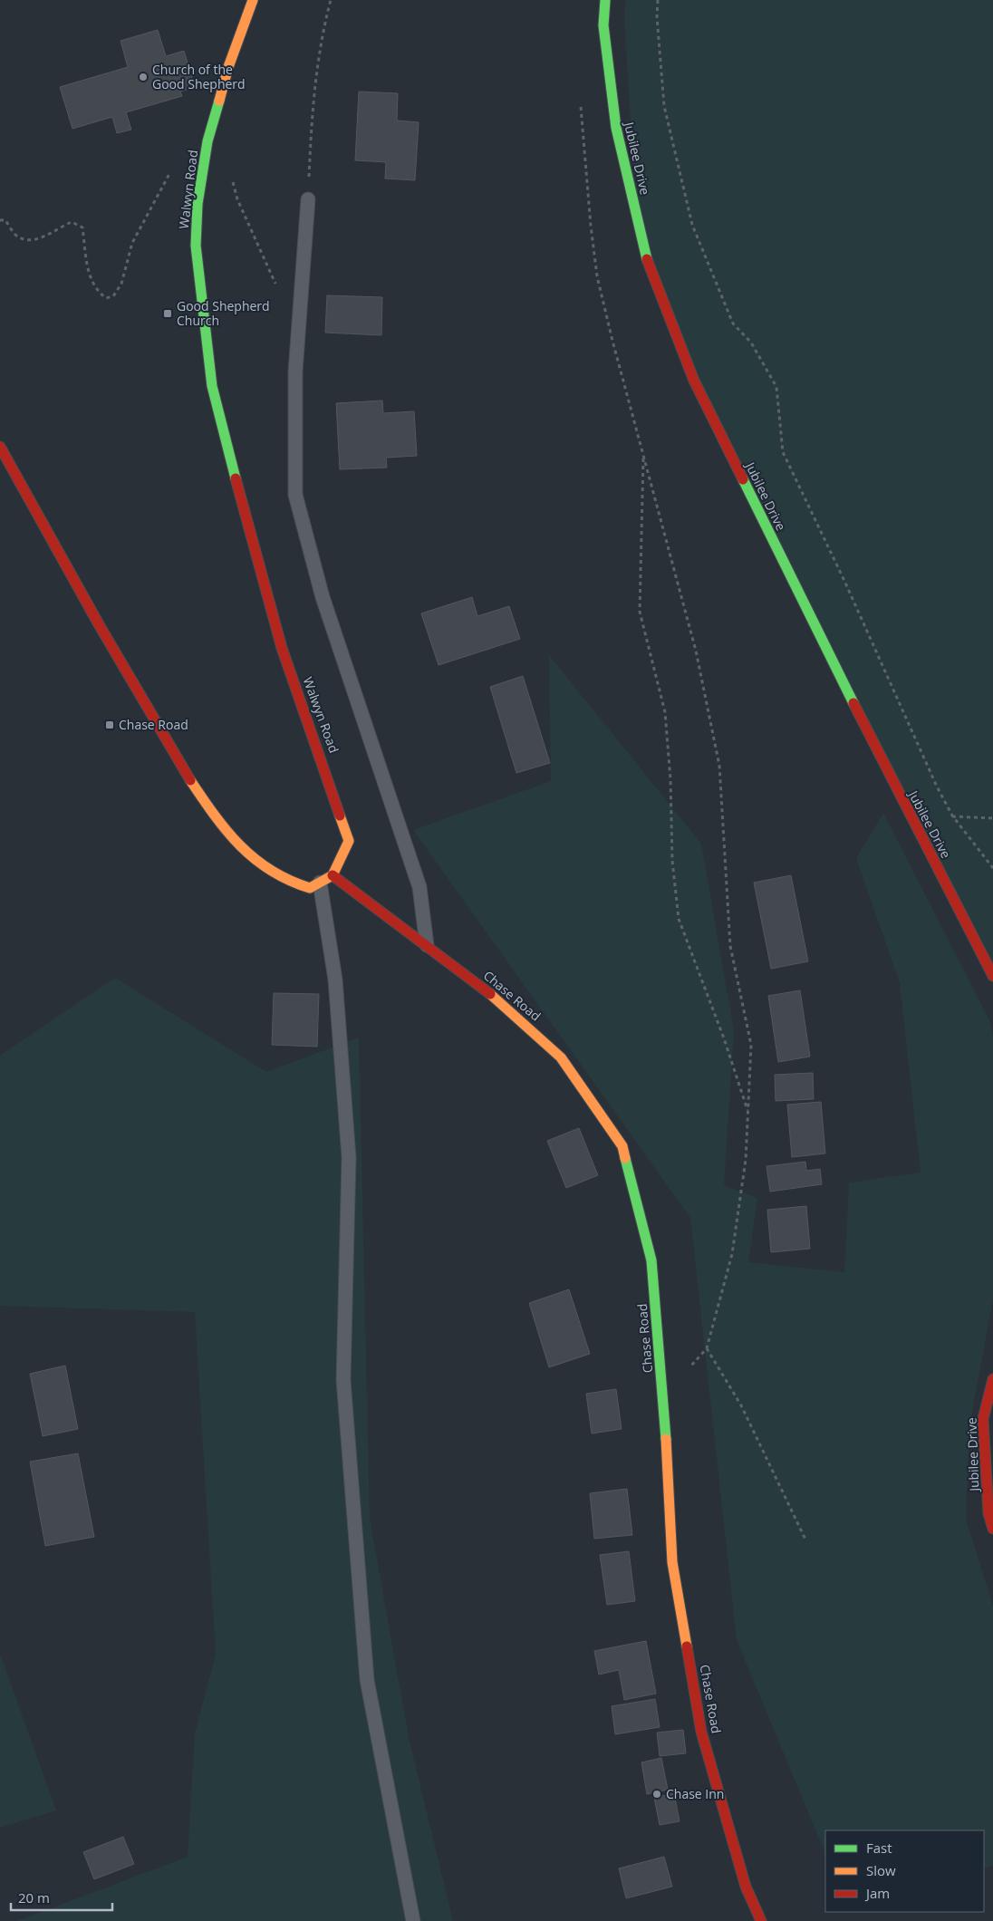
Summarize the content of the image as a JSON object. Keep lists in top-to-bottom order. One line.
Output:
{"streets":{"main road":["Jubilee Drive","Walwyn Road","Chase Road"]},"crossings":[["Walwyn Road","Chase Road"]],"places":{"other":["Church of the Good Shepherd","Chase Inn"],"transit":["Good Shepherd Church","Chase Road"]},"legend":["Fast","Slow","Jam"],"scale_bar":"20 m"}
